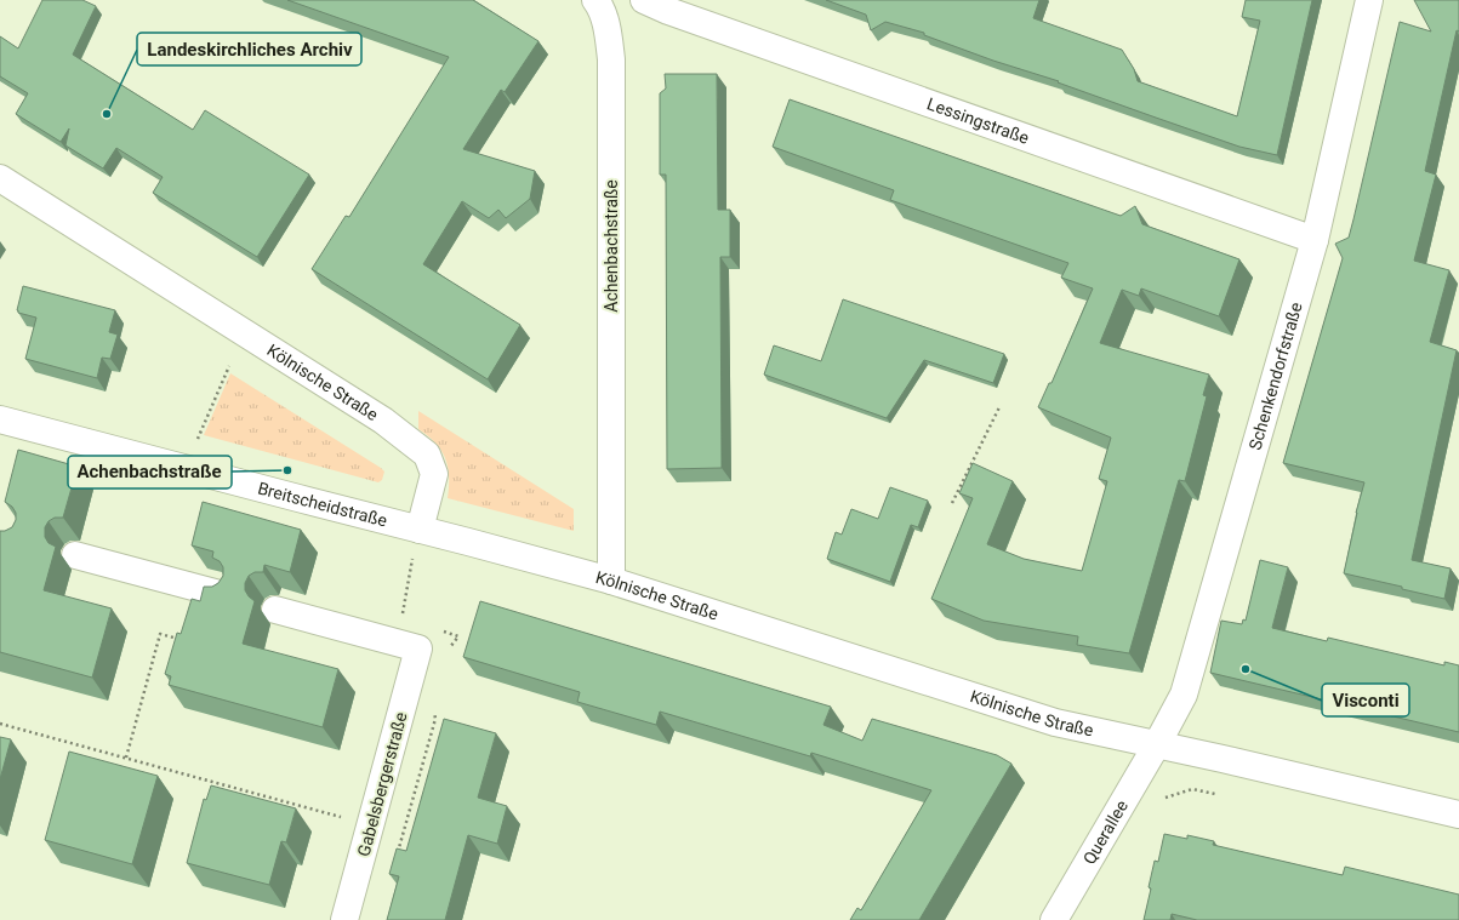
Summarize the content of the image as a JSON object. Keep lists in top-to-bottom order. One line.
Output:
{"streets":{"street":["Lessingstraße","Achenbachstraße","Schenkendorfstraße","Kölnische Straße","Breitscheidstraße","Gabelsbergerstraße","Querallee"]},"crossings":[["Lessingstraße","Schenkendorfstraße"],["Achenbachstraße","Kölnische Straße"],["Schenkendorfstraße","Kölnische Straße"],["Schenkendorfstraße","Querallee"],["Kölnische Straße","Breitscheidstraße"],["Kölnische Straße","Querallee"]],"places":["Landeskirchliches Archiv","Achenbachstraße","Visconti"]}
